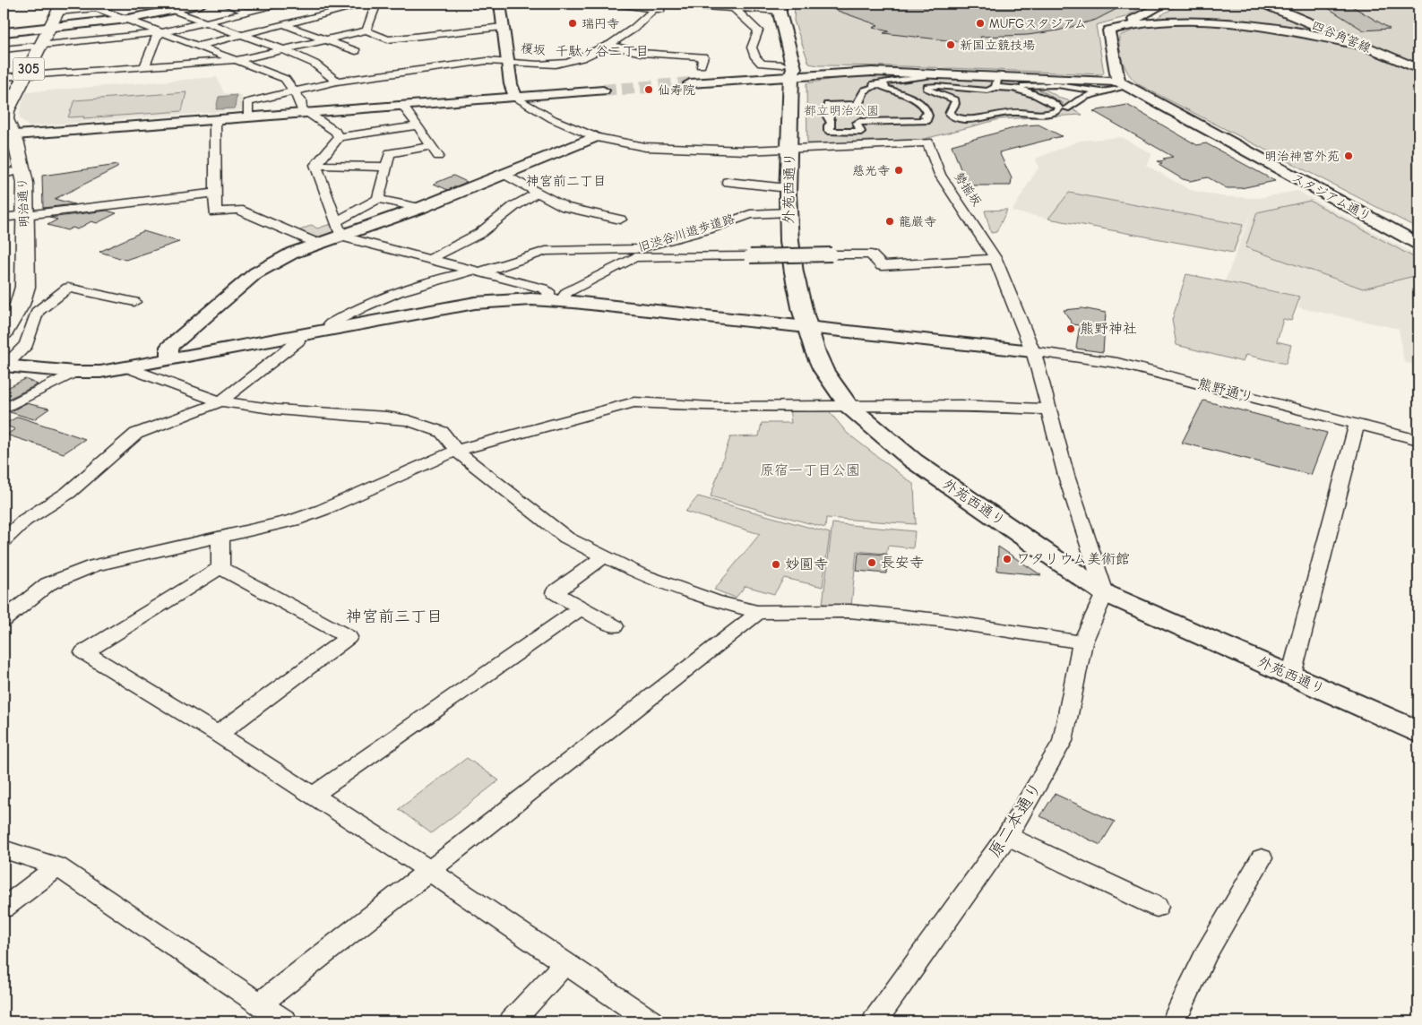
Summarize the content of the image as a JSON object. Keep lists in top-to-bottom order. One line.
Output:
{"streets":{"main road":["四谷角筈線","305","外苑西通り","明治通り"],"street":["榎坂","勢揃坂","スタジアム通り","旧渋谷川遊歩道路","熊野通り","原二本通り"]},"crossings":[["外苑西通り","勢揃坂"],["外苑西通り","旧渋谷川遊歩道路"],["外苑西通り","原二本通り"],["勢揃坂","熊野通り"],["勢揃坂","原二本通り"]],"districts":["千駄ヶ谷二丁目","神宮前二丁目","神宮前三丁目"],"parks":["都立明治公園","原宿一丁目公園"],"places":["瑞円寺","MUFGスタジアム","新国立競技場","仙寿院","明治神宮外苑","慈光寺","龍巌寺","熊野神社","ワタリウム美術館","長安寺","妙圓寺"]}
